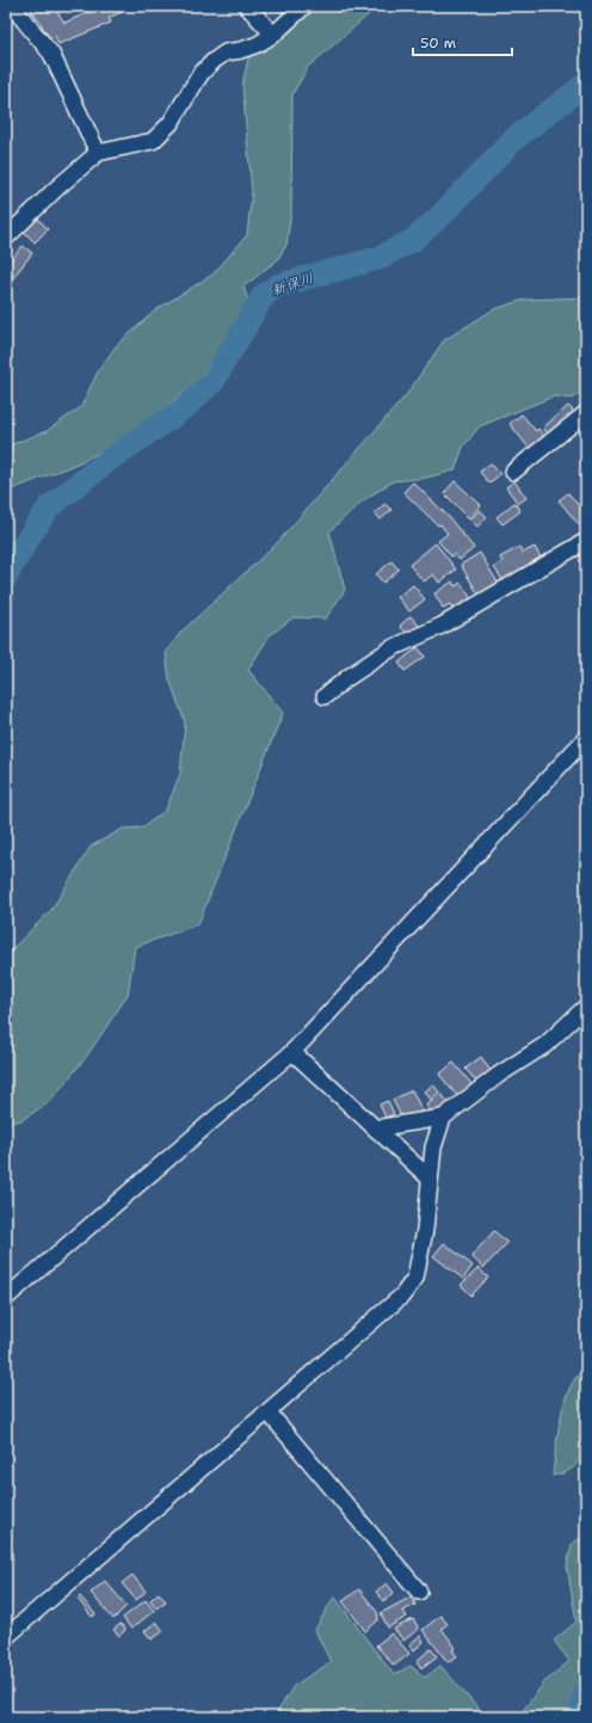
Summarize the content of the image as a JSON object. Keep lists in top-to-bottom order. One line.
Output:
{"water":["新保川"],"scale_bar":"50 m"}
